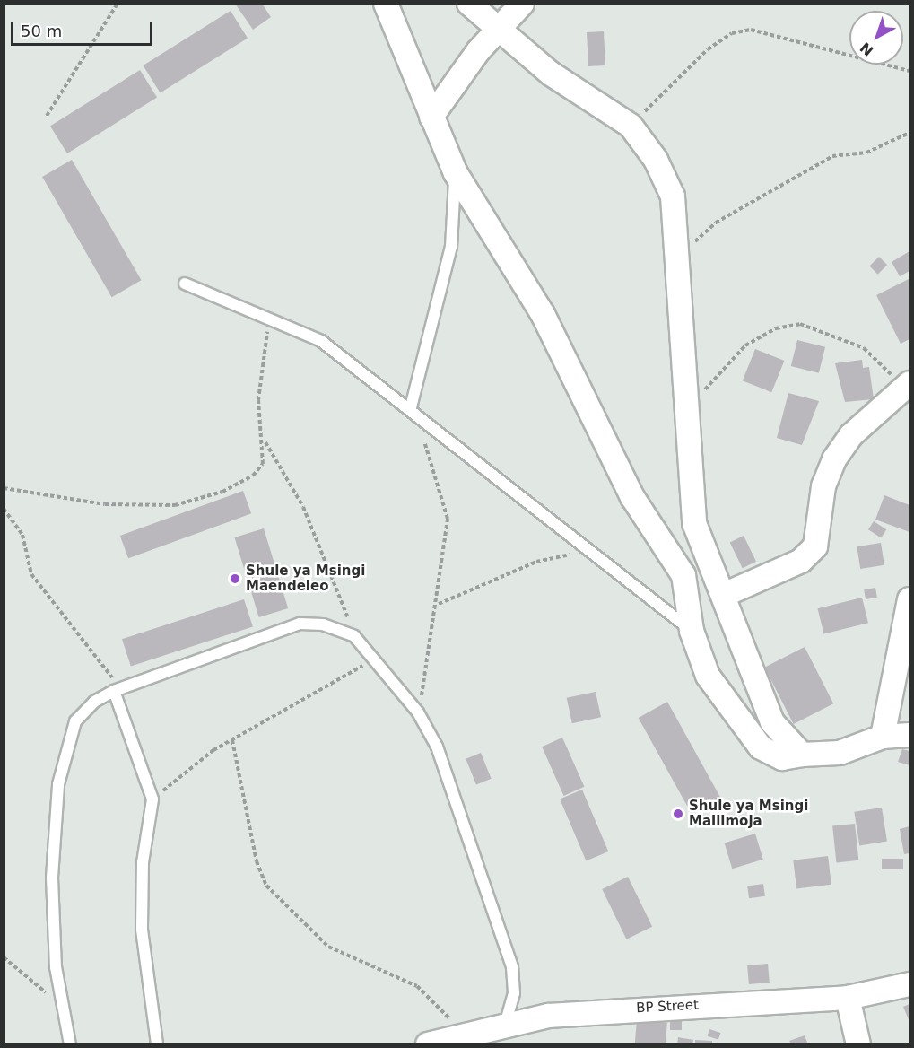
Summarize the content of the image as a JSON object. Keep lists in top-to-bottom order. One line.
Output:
{"streets":{"street":["BP Street"]},"places":["Shule ya Msingi Maendeleo","Shule ya Msingi Mailimoja"],"scale_bar":"50 m","north":"bottom left"}
